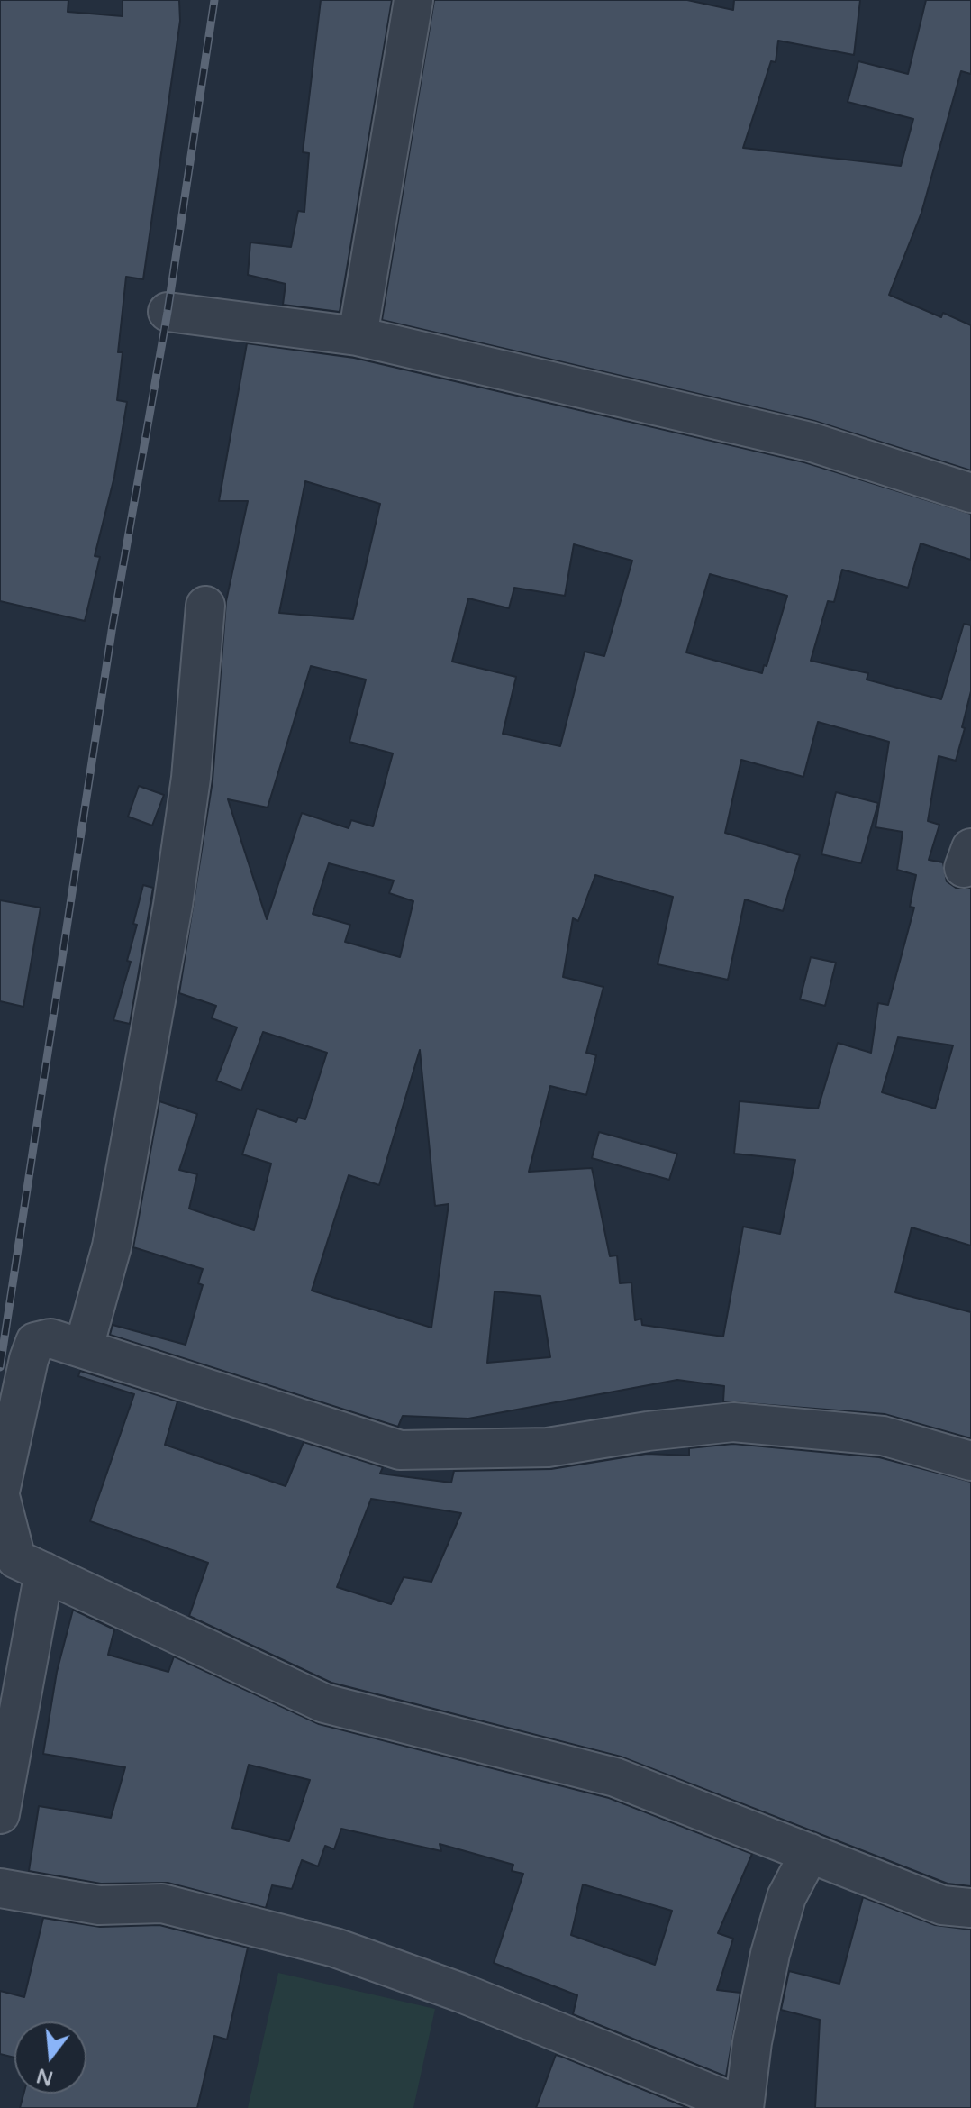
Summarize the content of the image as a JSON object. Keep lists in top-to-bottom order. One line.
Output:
{"north":"bottom"}
